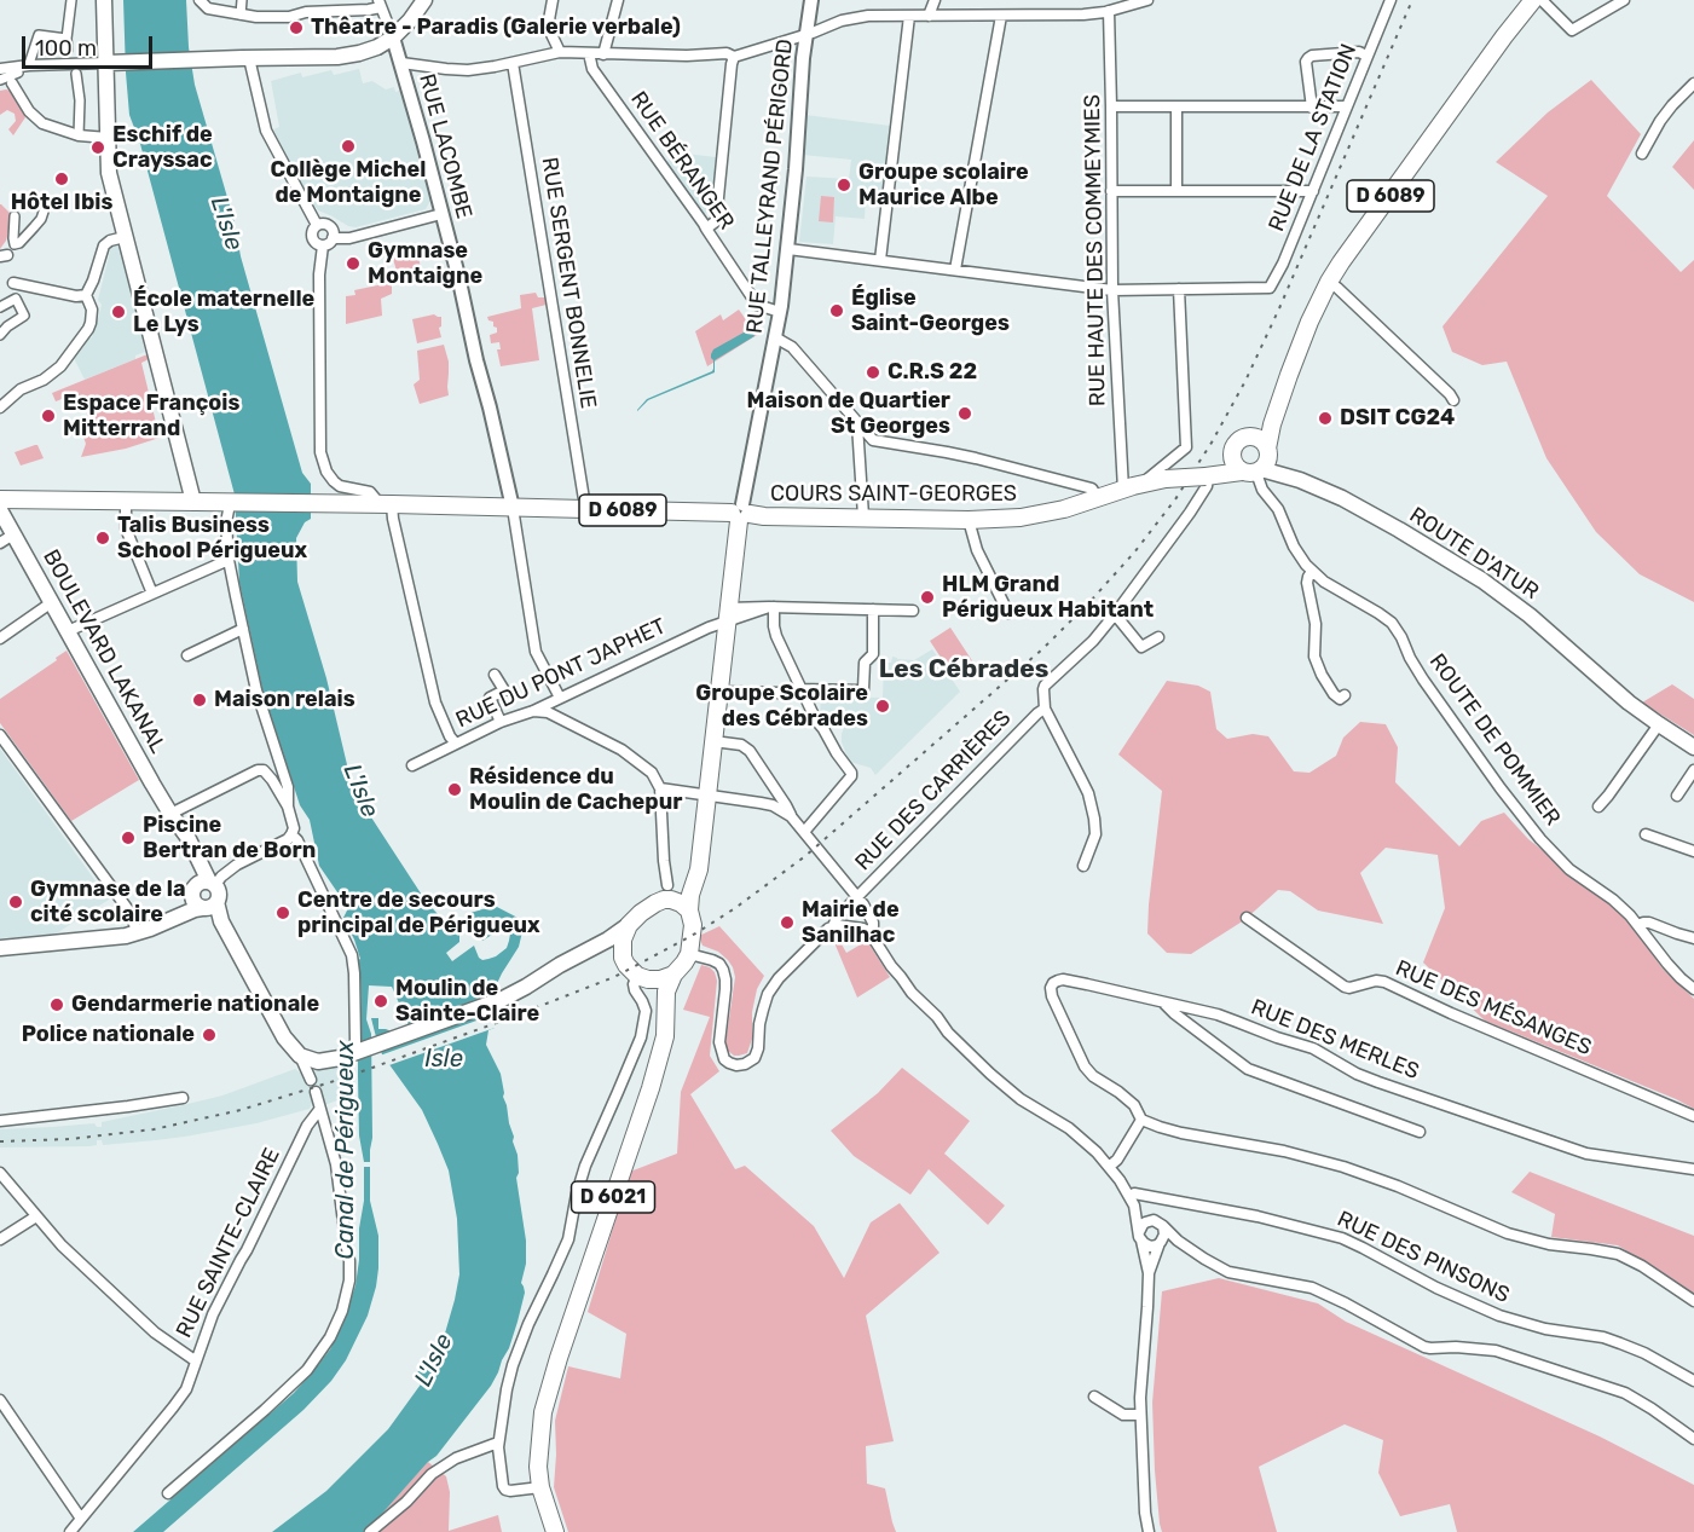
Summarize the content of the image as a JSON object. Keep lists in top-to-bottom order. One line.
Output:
{"streets":{"main road":["D 6089","COURS SAINT-GEORGES","ROUTE D'ATUR","BOULEVARD LAKANAL","D 6021"],"street":["RUE DE LA STATION","RUE LACOMBE","RUE BÉRANGER","RUE TALLEYRAND PÉRIGORD","RUE HAUTE DES COMMEYMIES","RUE SERGENT BONNELIE","RUE DU PONT JAPHET","ROUTE DE POMMIER","RUE DES CARRIÈRES","RUE DES MÉSANGES","RUE DES MERLES","RUE SAINTE-CLAIRE","RUE DES PINSONS"]},"crossings":[["RUE LACOMBE","D 6089"],["RUE BÉRANGER","RUE TALLEYRAND PÉRIGORD"],["RUE TALLEYRAND PÉRIGORD","D 6089"],["RUE TALLEYRAND PÉRIGORD","COURS SAINT-GEORGES"],["D 6089","RUE SERGENT BONNELIE"],["D 6089","COURS SAINT-GEORGES"],["D 6089","ROUTE D'ATUR"],["D 6089","ROUTE DE POMMIER"],["RUE HAUTE DES COMMEYMIES","COURS SAINT-GEORGES"],["COURS SAINT-GEORGES","ROUTE D'ATUR"],["COURS SAINT-GEORGES","ROUTE DE POMMIER"],["COURS SAINT-GEORGES","RUE DES CARRIÈRES"],["ROUTE D'ATUR","ROUTE DE POMMIER"],["RUE DES CARRIÈRES","D 6021"]],"districts":["Les Cébrades"],"water":["L'Isle","Isle","Canal de Périgueux"],"places":["Thêatre - Paradis (Galerie verbale)","Collège Michel de Montaigne","Eschif de Crayssac","Hôtel Ibis","Groupe scolaire Maurice Albe","Gymnase Montaigne","Église Saint-Georges","École maternelle Le Lys","C.R.S 22","Maison de Quartier St Georges","Espace François Mitterrand","DSIT CG24","Talis Business School Périgueux","HLM Grand Périgueux Habitant","Maison relais","Groupe Scolaire des Cébrades","Résidence du Moulin de Cachepur","Piscine Bertran de Born","Gymnase de la cité scolaire","Centre de secours principal de Périgueux","Mairie de Sanilhac","Moulin de Sainte-Claire","Gendarmerie nationale","Police nationale"],"scale_bar":"100 m"}
